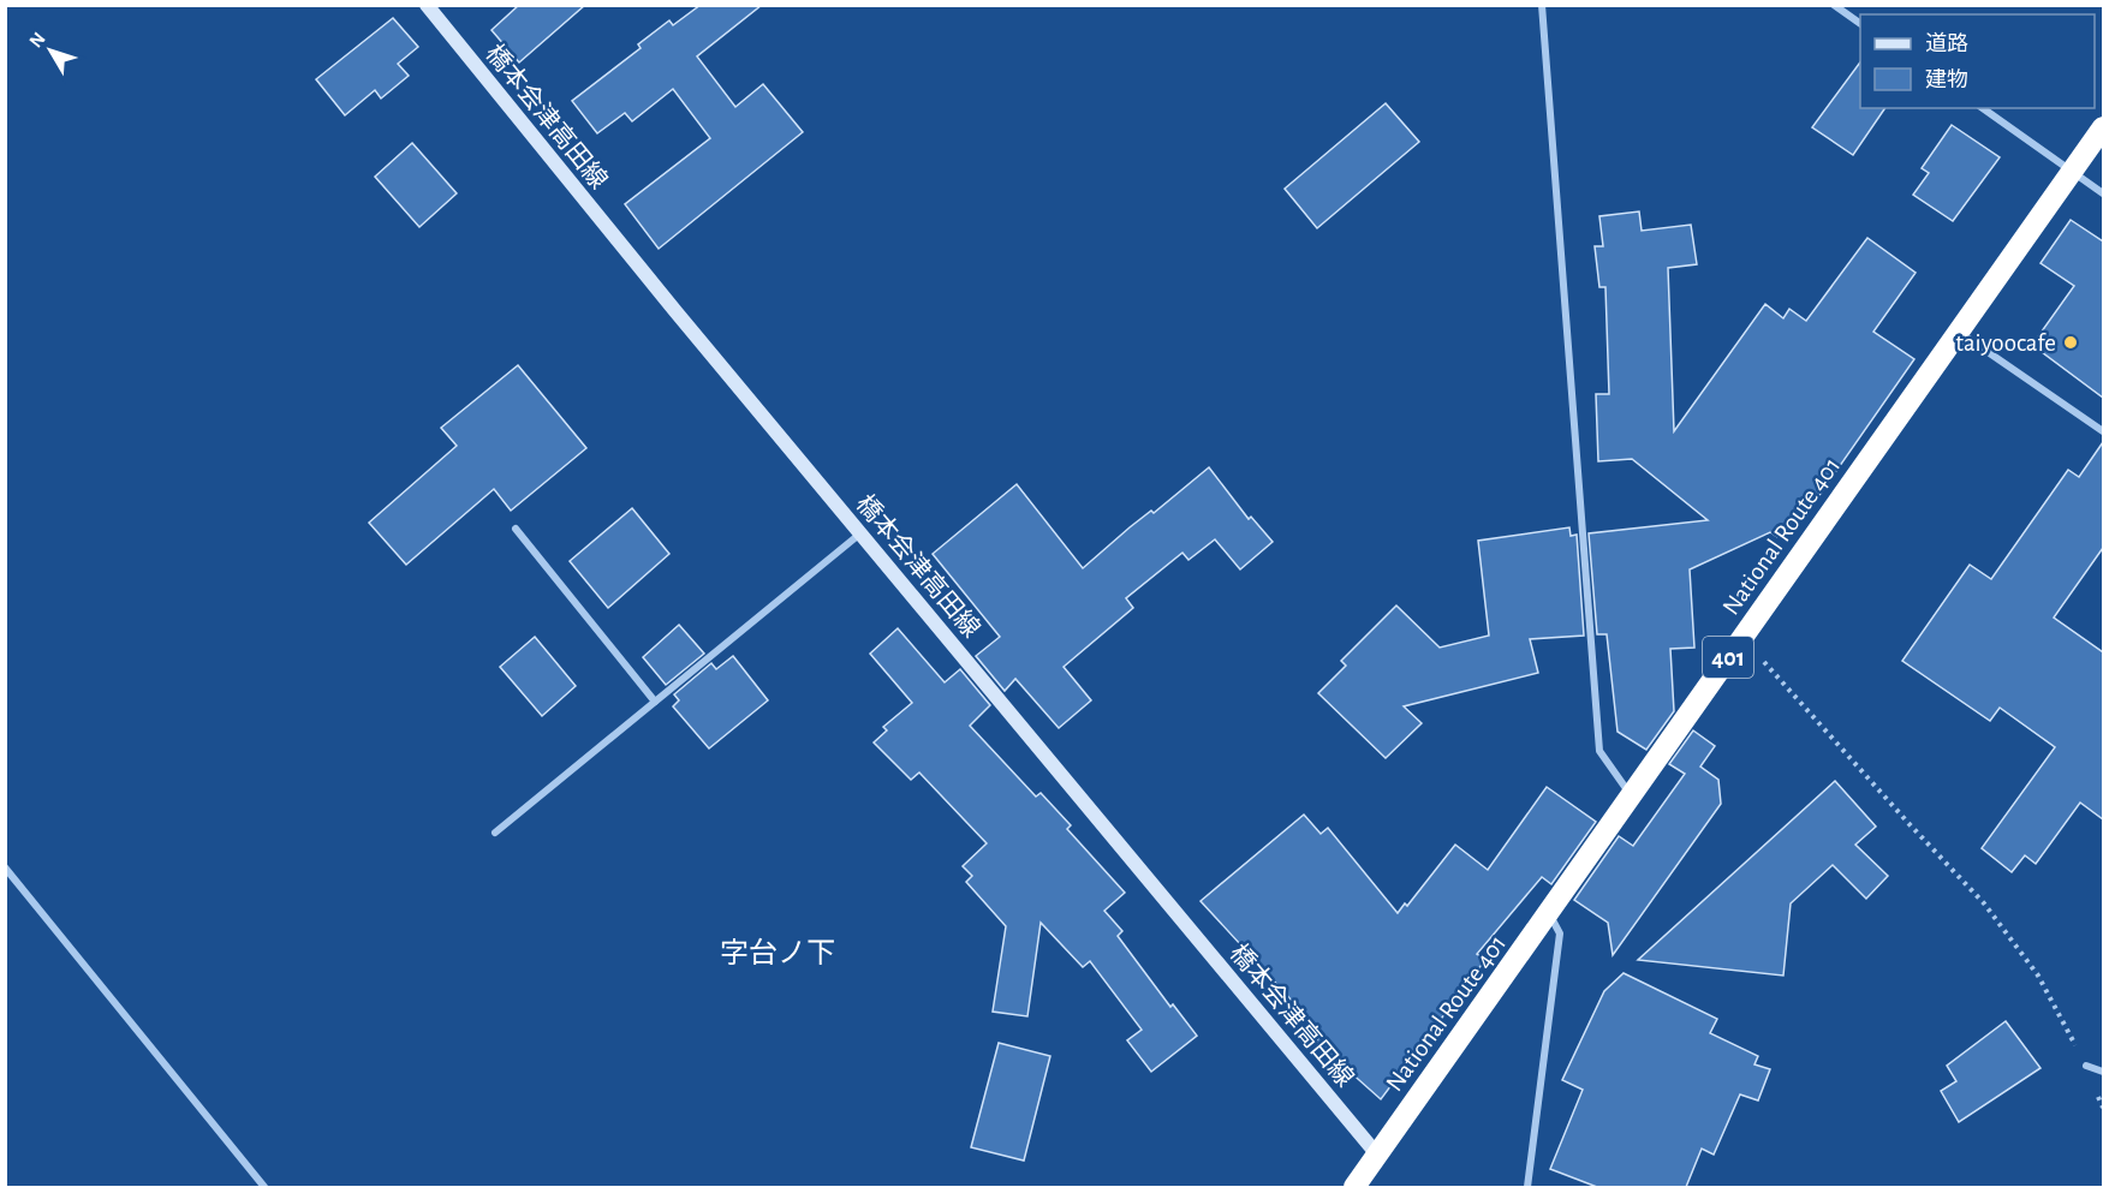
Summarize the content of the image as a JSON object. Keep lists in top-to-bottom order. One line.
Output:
{"streets":{"highway":["National Route 401","401"],"main road":["橋本会津高田線"]},"crossings":[["橋本会津高田線","National Route 401"]],"districts":["字台ノ下"],"places":["taiyoocafe"],"legend":["道路","建物"],"north":"top left"}
